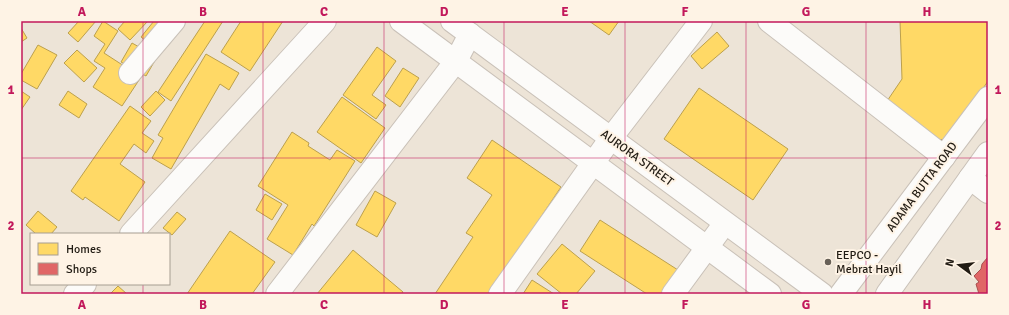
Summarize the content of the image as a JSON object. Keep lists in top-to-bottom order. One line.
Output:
{"streets":{"street":["AURORA STREET","ADAMA BUTTA ROAD"]},"places":["EEPCO - Mebrat Hayil"],"legend":["Homes","Shops"],"north":"left","grid":{"columns":["A","B","C","D","E","F","G","H"],"rows":["1","2"]}}
